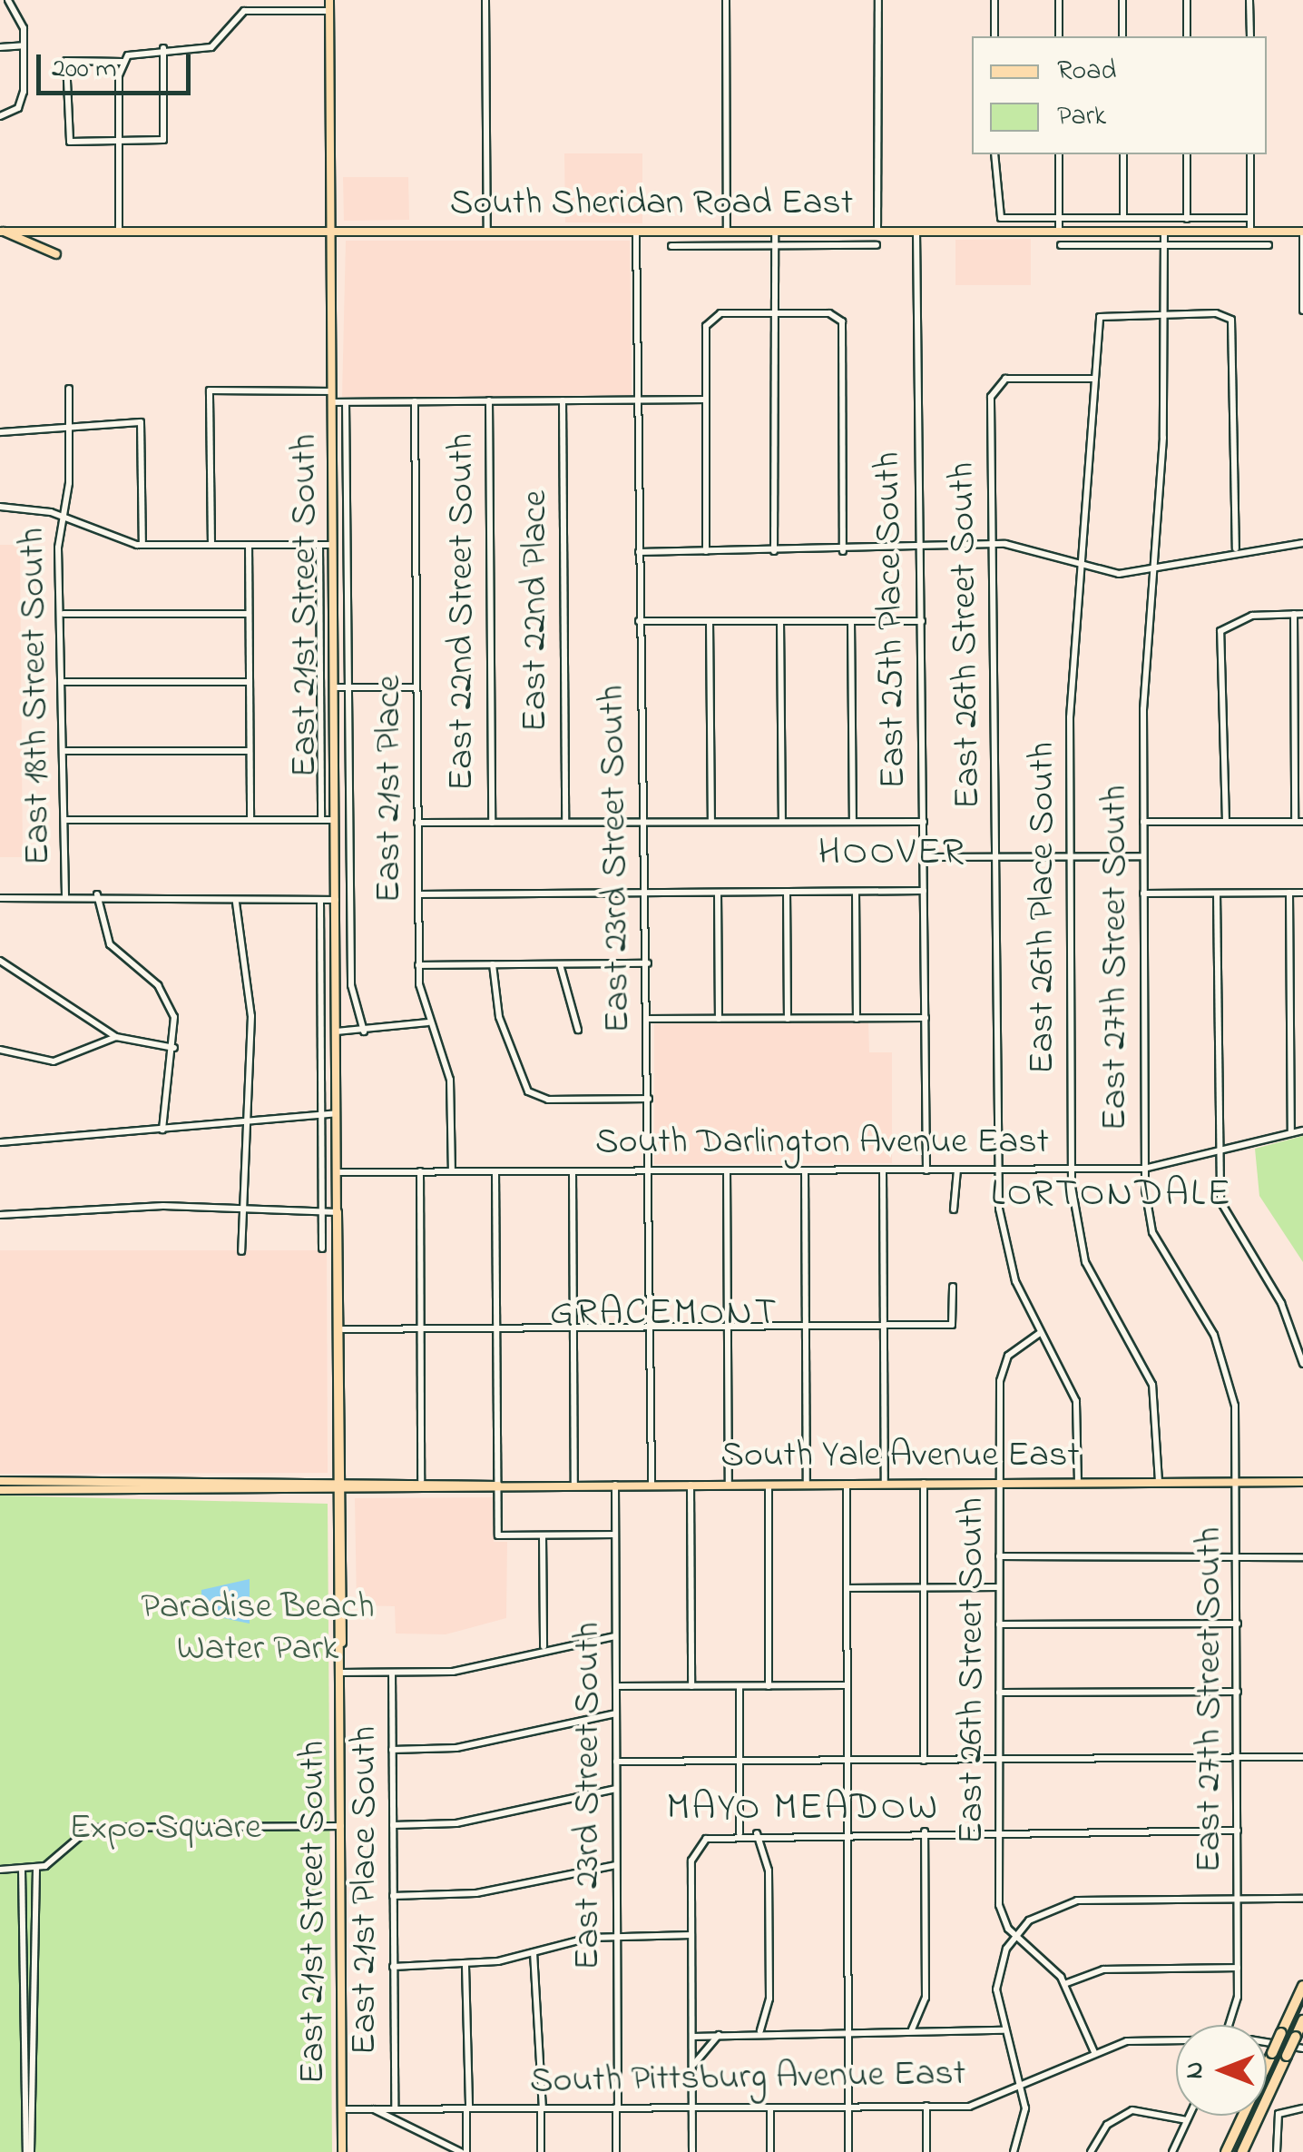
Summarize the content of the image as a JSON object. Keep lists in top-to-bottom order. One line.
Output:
{"streets":{"main road":["South Sheridan Road East","East 21st Street South","South Yale Avenue East"],"street":["East 22nd Place","East 22nd Street South","East 25th Place South","East 26th Street South","East 18th Street South","East 21st Place","East 23rd Street South","East 26th Place South","East 27th Street South","South Darlington Avenue East","East 21st Place South","South Pittsburg Avenue East"]},"crossings":[["South Sheridan Road East","East 21st Street South"],["South Sheridan Road East","East 25th Place South"],["South Sheridan Road East","East 23rd Street South"],["South Sheridan Road East","East 27th Street South"],["East 21st Street South","South Darlington Avenue East"],["East 21st Street South","South Yale Avenue East"],["East 21st Street South","South Pittsburg Avenue East"],["East 25th Place South","South Darlington Avenue East"],["East 26th Street South","East 26th Place South"],["East 26th Street South","South Darlington Avenue East"],["East 26th Street South","South Yale Avenue East"],["East 21st Place","South Darlington Avenue East"],["East 23rd Street South","South Darlington Avenue East"],["East 23rd Street South","South Yale Avenue East"],["East 23rd Street South","South Pittsburg Avenue East"],["East 26th Place South","East 27th Street South"],["East 26th Place South","South Darlington Avenue East"],["East 26th Place South","South Yale Avenue East"],["East 27th Street South","South Darlington Avenue East"],["East 27th Street South","South Yale Avenue East"],["East 21st Place South","South Pittsburg Avenue East"]],"districts":["HOOVER","LORTONDALE","GRACEMONT","MAYO MEADOW"],"parks":["Paradise Beach Water Park","Expo Square"],"legend":["Road","Park"],"scale_bar":"200 m","north":"left"}
